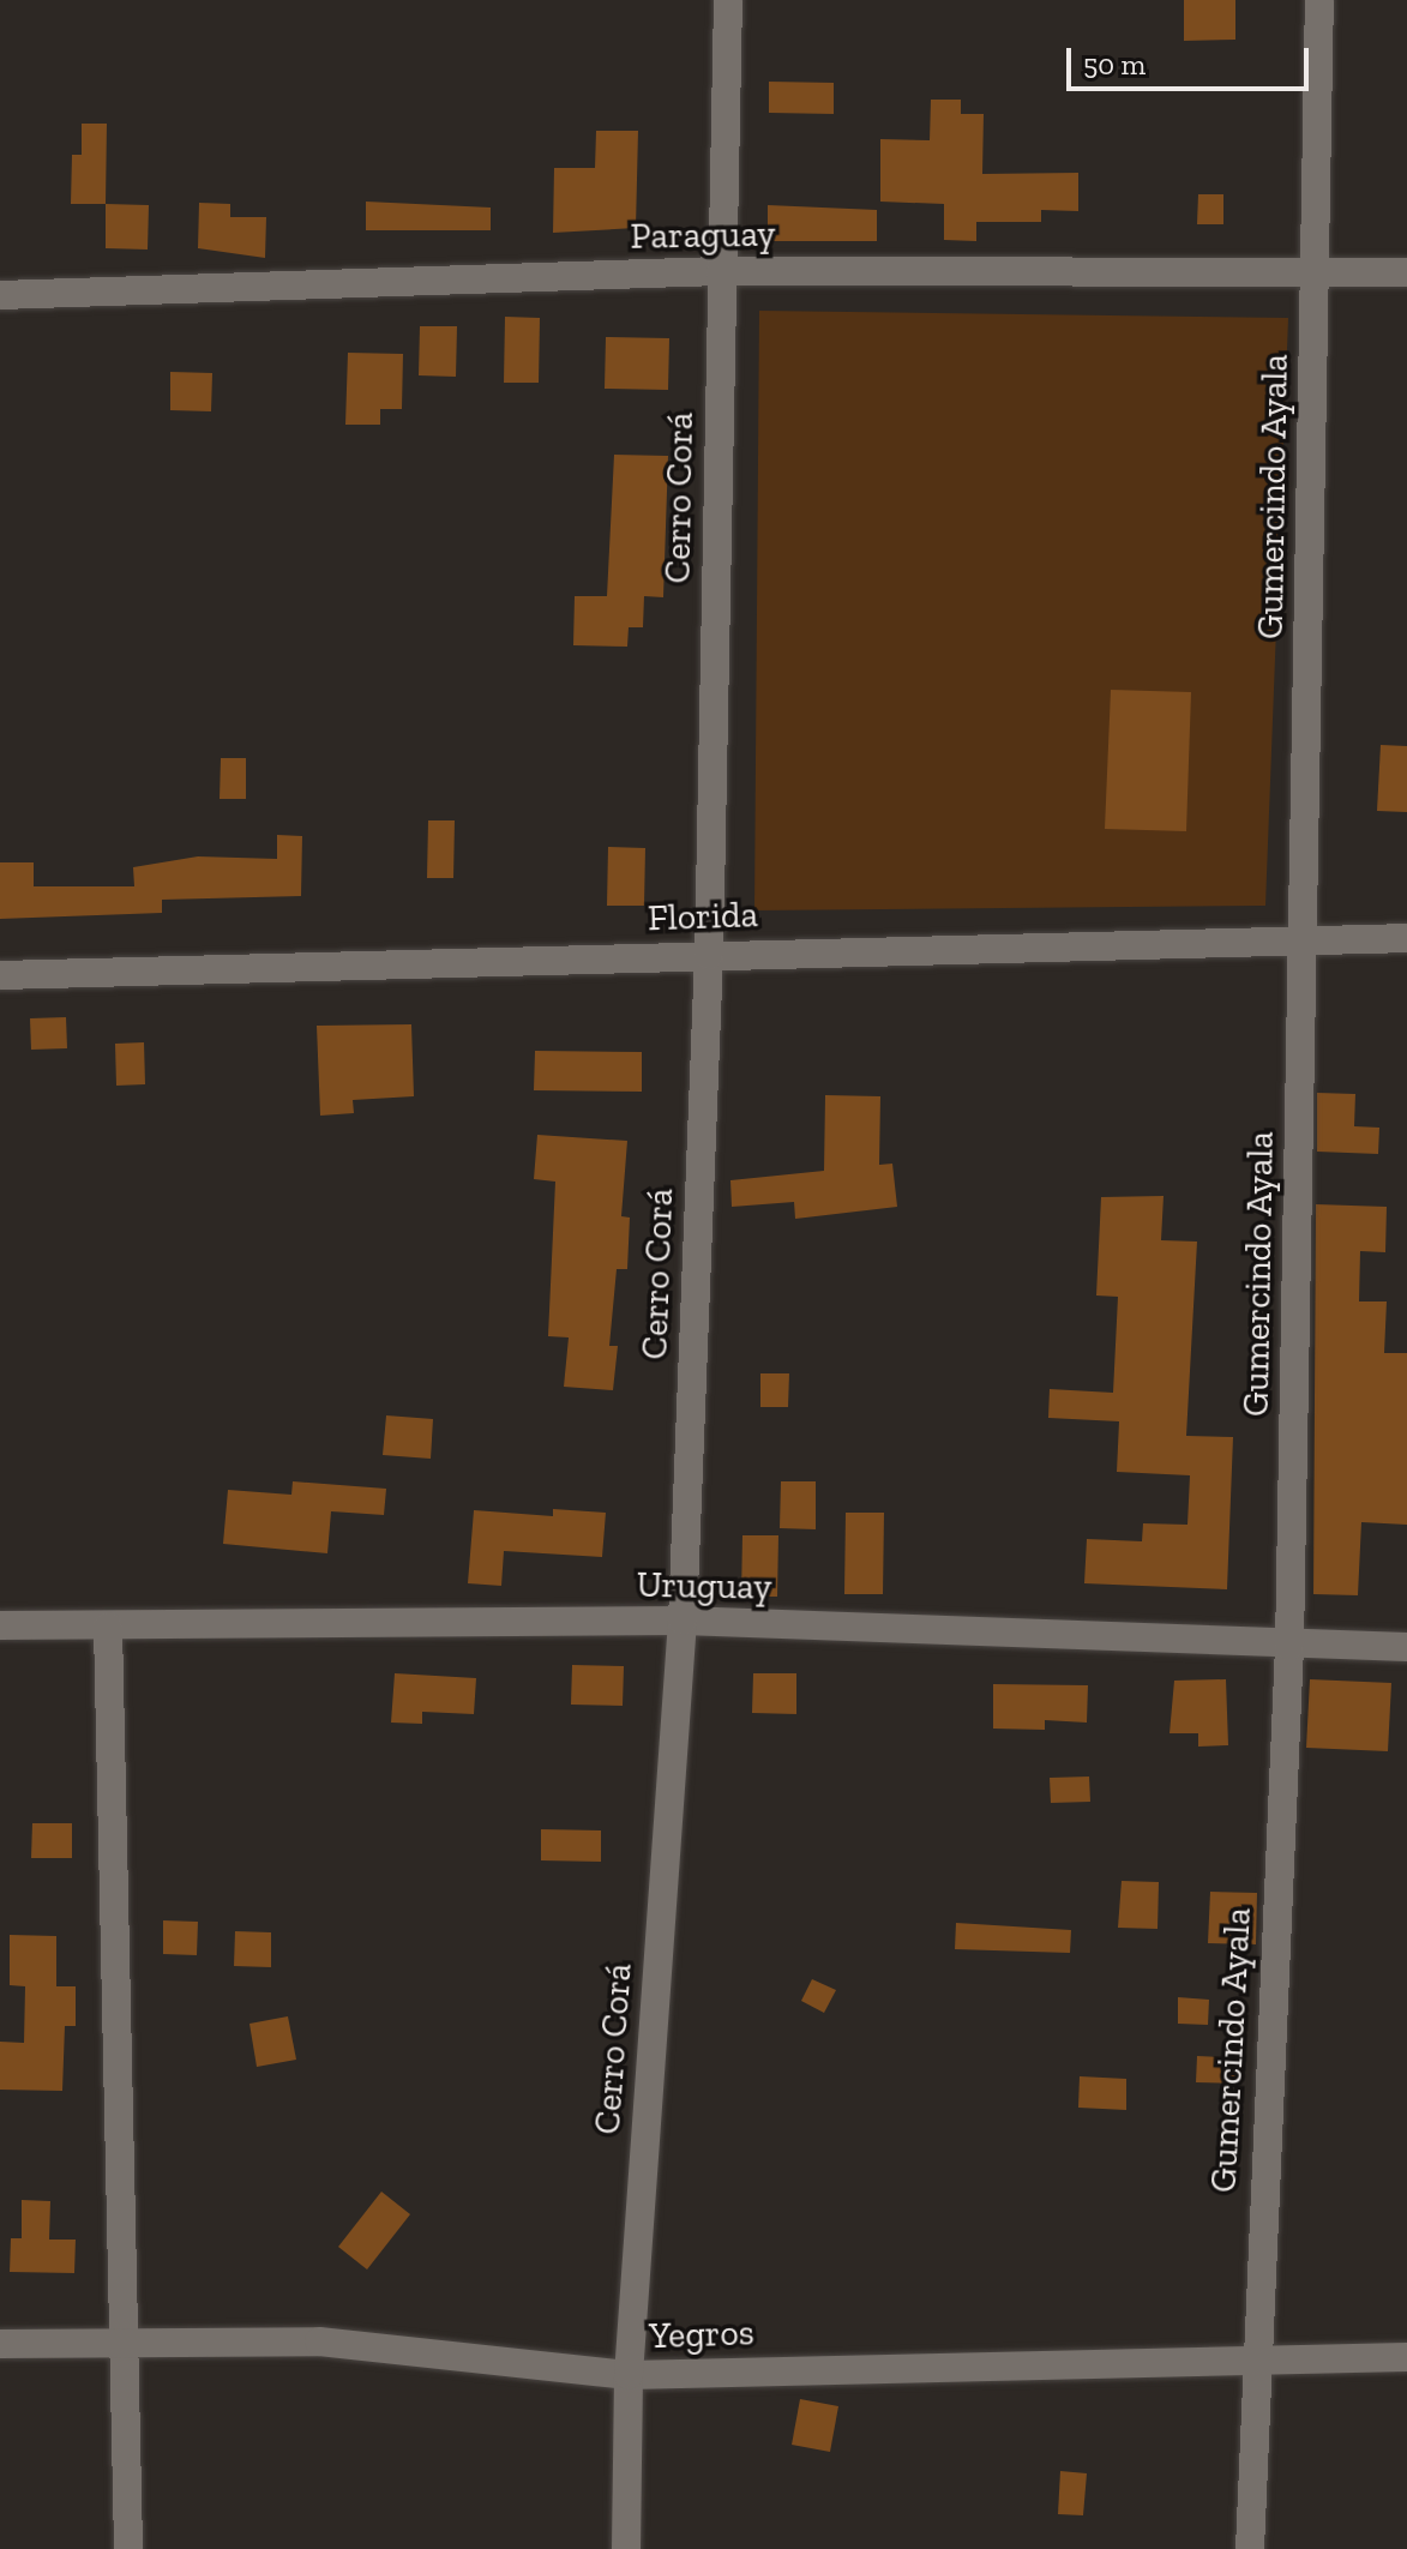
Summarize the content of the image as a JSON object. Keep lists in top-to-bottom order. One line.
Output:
{"streets":{"street":["Paraguay","Gumercindo Ayala","Cerro Corá","Florida","Uruguay","Yegros"]},"crossings":[["Paraguay","Gumercindo Ayala"],["Paraguay","Cerro Corá"],["Gumercindo Ayala","Florida"],["Gumercindo Ayala","Uruguay"],["Gumercindo Ayala","Yegros"],["Cerro Corá","Florida"],["Cerro Corá","Uruguay"],["Cerro Corá","Yegros"]],"scale_bar":"50 m"}
